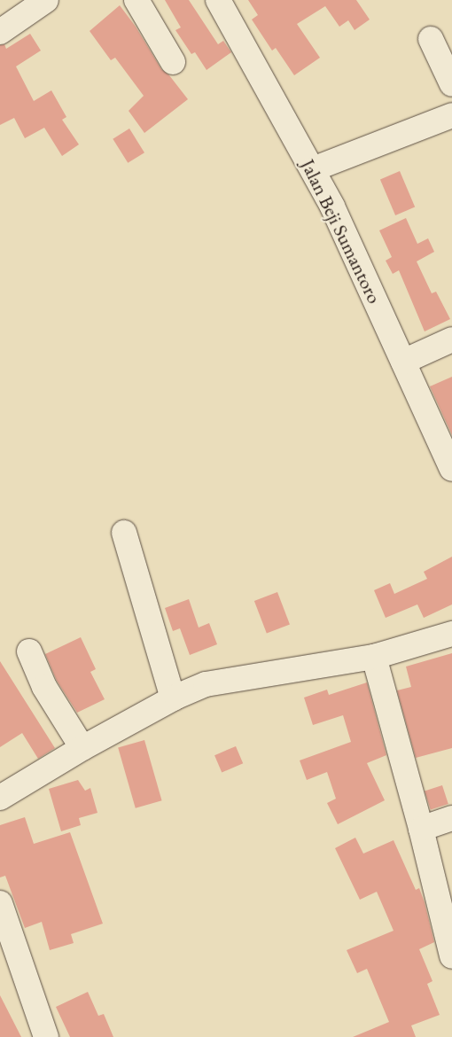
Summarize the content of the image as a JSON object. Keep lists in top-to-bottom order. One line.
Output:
{"streets":{"street":["Jalan Beji Sumantoro"]}}
